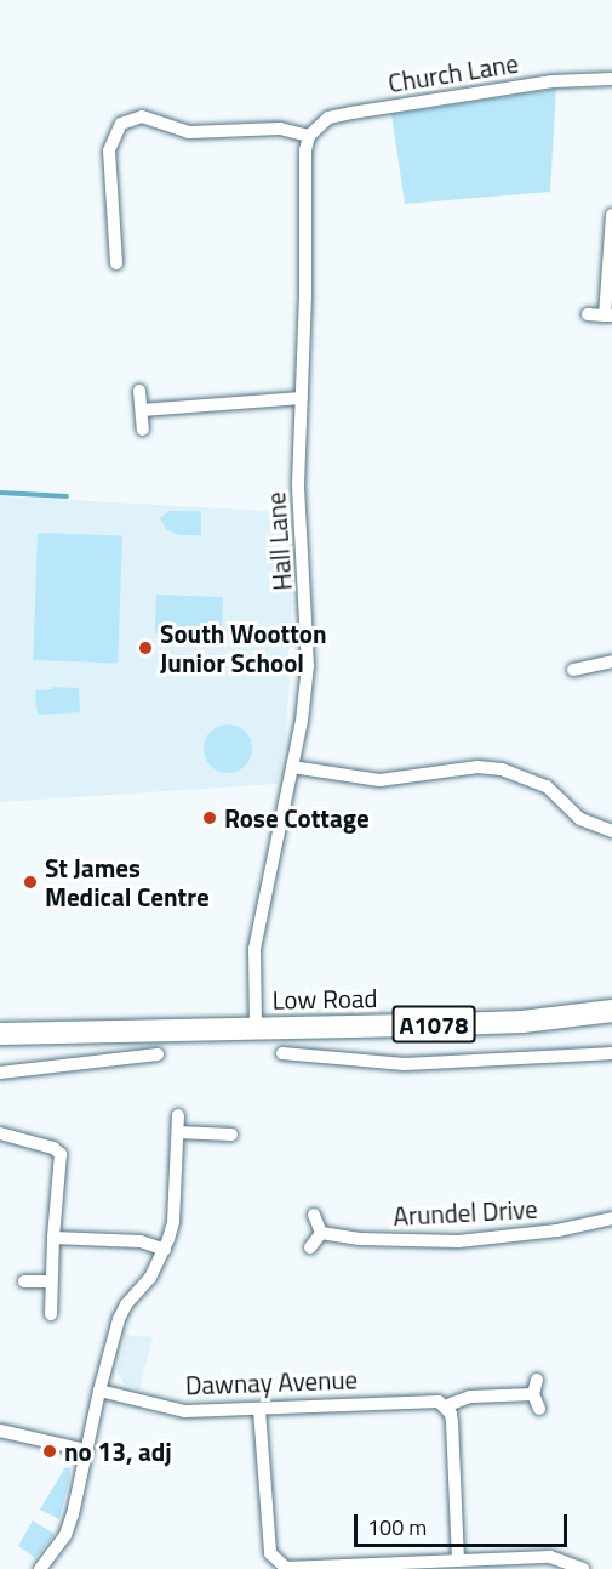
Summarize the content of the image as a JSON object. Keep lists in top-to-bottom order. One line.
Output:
{"streets":{"main road":["Low Road","A1078"],"street":["Church Lane","Hall Lane","Arundel Drive","Dawnay Avenue"]},"crossings":[["Church Lane","Hall Lane"],["Hall Lane","Low Road"],["Hall Lane","A1078"],["Low Road","A1078"]],"places":["South Wootton Junior School","Rose Cottage","St James Medical Centre","no 13, adj"],"scale_bar":"100 m"}
